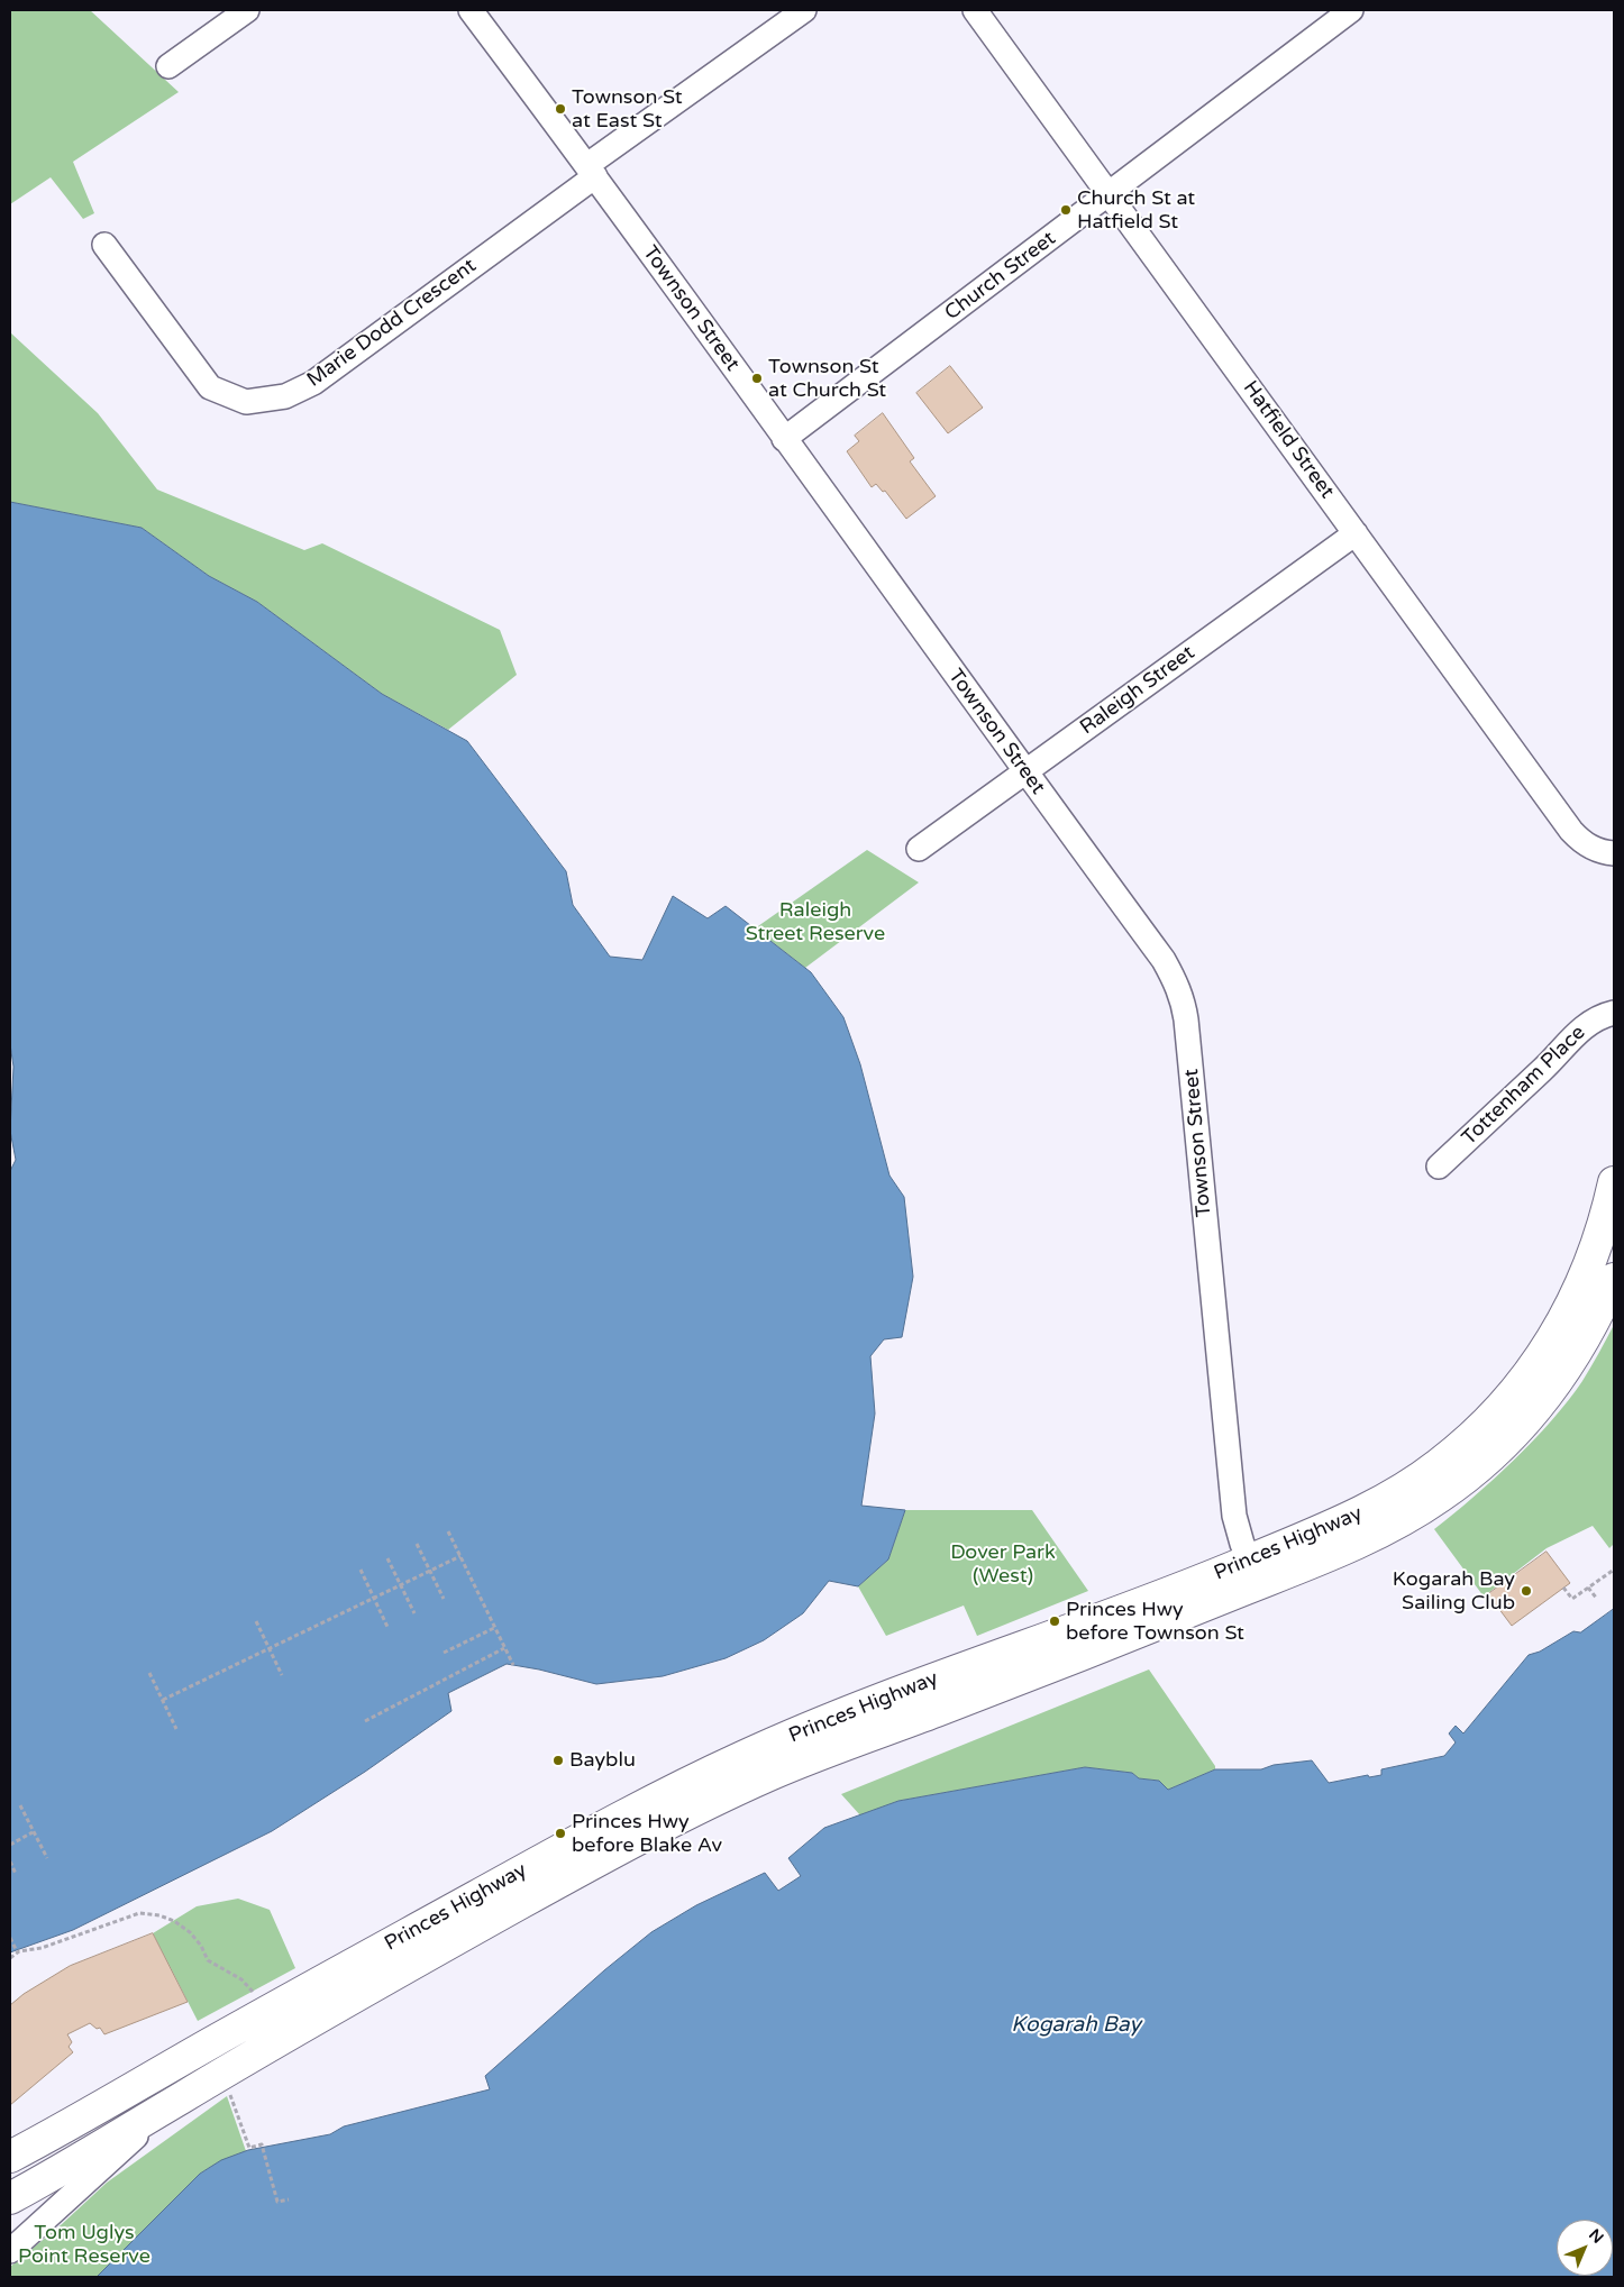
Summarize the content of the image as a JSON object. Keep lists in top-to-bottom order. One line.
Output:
{"streets":{"highway":["Princes Highway"],"street":["Church Street","Townson Street","Marie Dodd Crescent","Hatfield Street","Raleigh Street","Tottenham Place"]},"crossings":[["Church Street","Townson Street"],["Church Street","Hatfield Street"],["Townson Street","Marie Dodd Crescent"],["Townson Street","Raleigh Street"],["Townson Street","Princes Highway"],["Hatfield Street","Raleigh Street"]],"water":["Kogarah Bay"],"parks":["Raleigh Street Reserve","Dover Park (West)","Tom Uglys Point Reserve"],"places":["Townson St at East St","Church St at Hatfield St","Townson St at Church St","Kogarah Bay Sailing Club","Princes Hwy before Townson St","Bayblu","Princes Hwy before Blake Av"],"north":"top right"}
